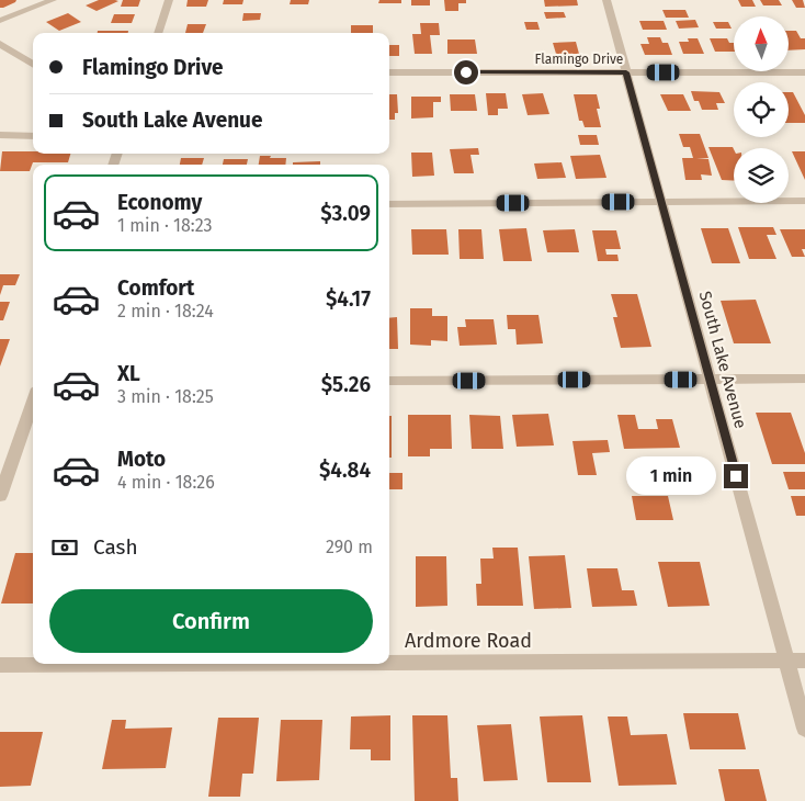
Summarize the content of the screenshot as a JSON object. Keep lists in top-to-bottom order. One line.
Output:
{"streets":{"street":["Flamingo Drive","South Lake Avenue","Ardmore Road"]},"crossings":[["Flamingo Drive","South Lake Avenue"],["South Lake Avenue","Ardmore Road"]],"north":"top","page":{"banner":["Flamingo Drive","South Lake Avenue"],"list":[{"name":"Economy","note":"1 min · 18:23","value":"$3.09"},{"name":"Comfort","note":"2 min · 18:24","value":"$4.17"},{"name":"XL","note":"3 min · 18:25","value":"$5.26"},{"name":"Moto","note":"4 min · 18:26","value":"$4.84"}],"bubble":"1 min","pay":["Cash","290 m"],"buttons":"Confirm"}}
